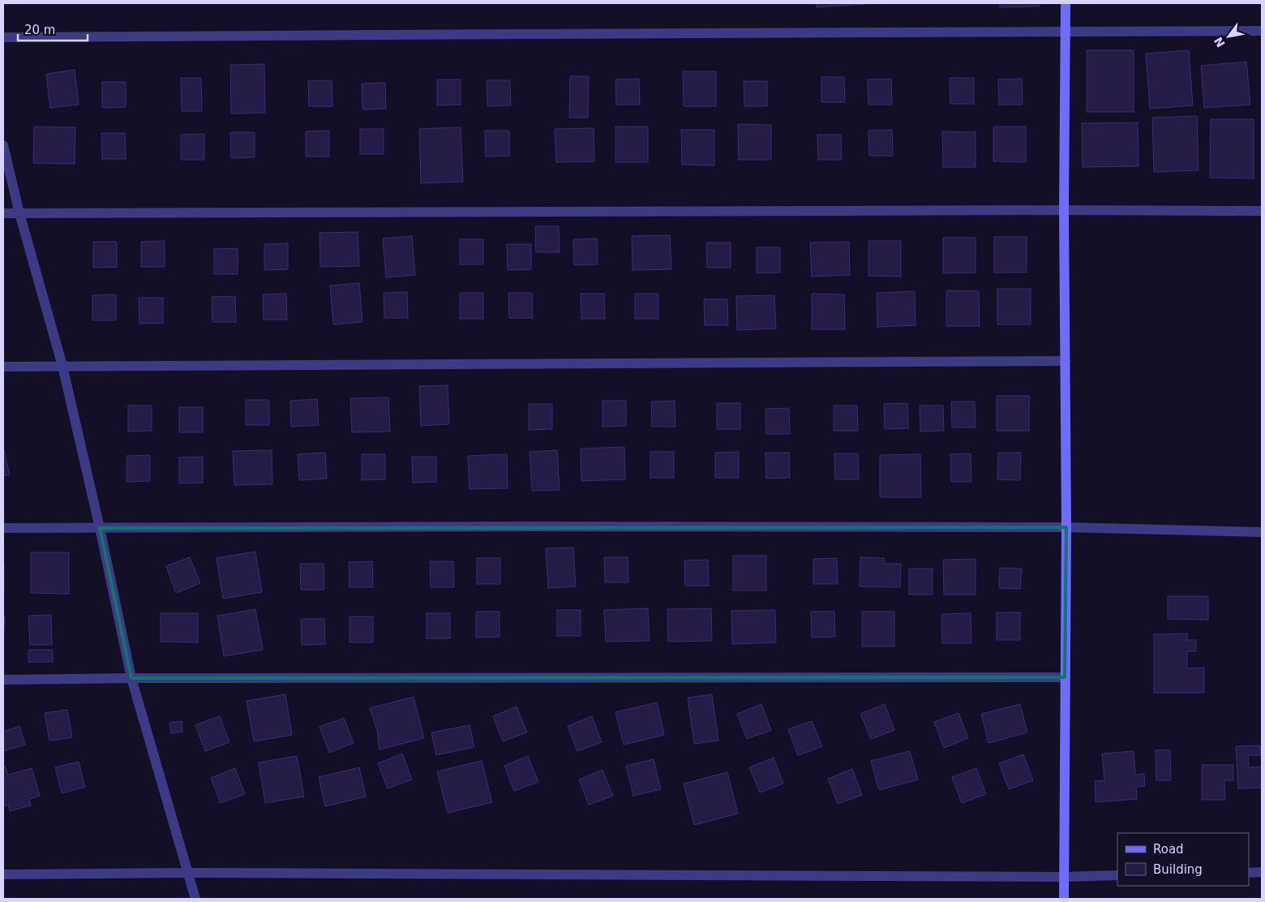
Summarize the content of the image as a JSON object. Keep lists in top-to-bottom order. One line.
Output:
{"legend":["Road","Building"],"scale_bar":"20 m","north":"bottom left"}
